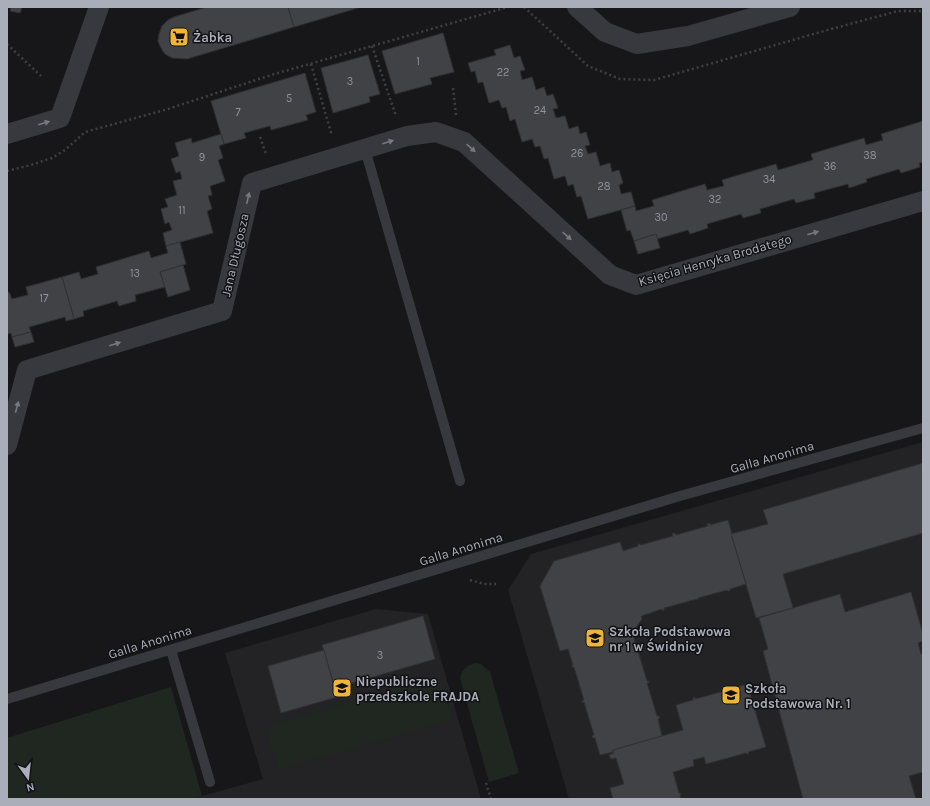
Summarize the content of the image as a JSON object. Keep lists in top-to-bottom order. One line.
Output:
{"streets":{"street":["Jana Długosza","Księcia Henryka Brodatego"],"lane":["Galla Anonima"]},"crossings":[["Jana Długosza","Księcia Henryka Brodatego"]],"one_way":["Jana Długosza","Księcia Henryka Brodatego"],"places":{"supermarket":["Żabka"],"school or university":["Szkoła Podstawowa nr 1 w Świdnicy","Niepubliczne przedszkole FRAJDA","Szkoła Podstawowa Nr. 1"]},"house_numbers":["1","22","3","5","24","7","26","38","9","36","34","28","32","11","30","13","17","3"],"north":"bottom"}
